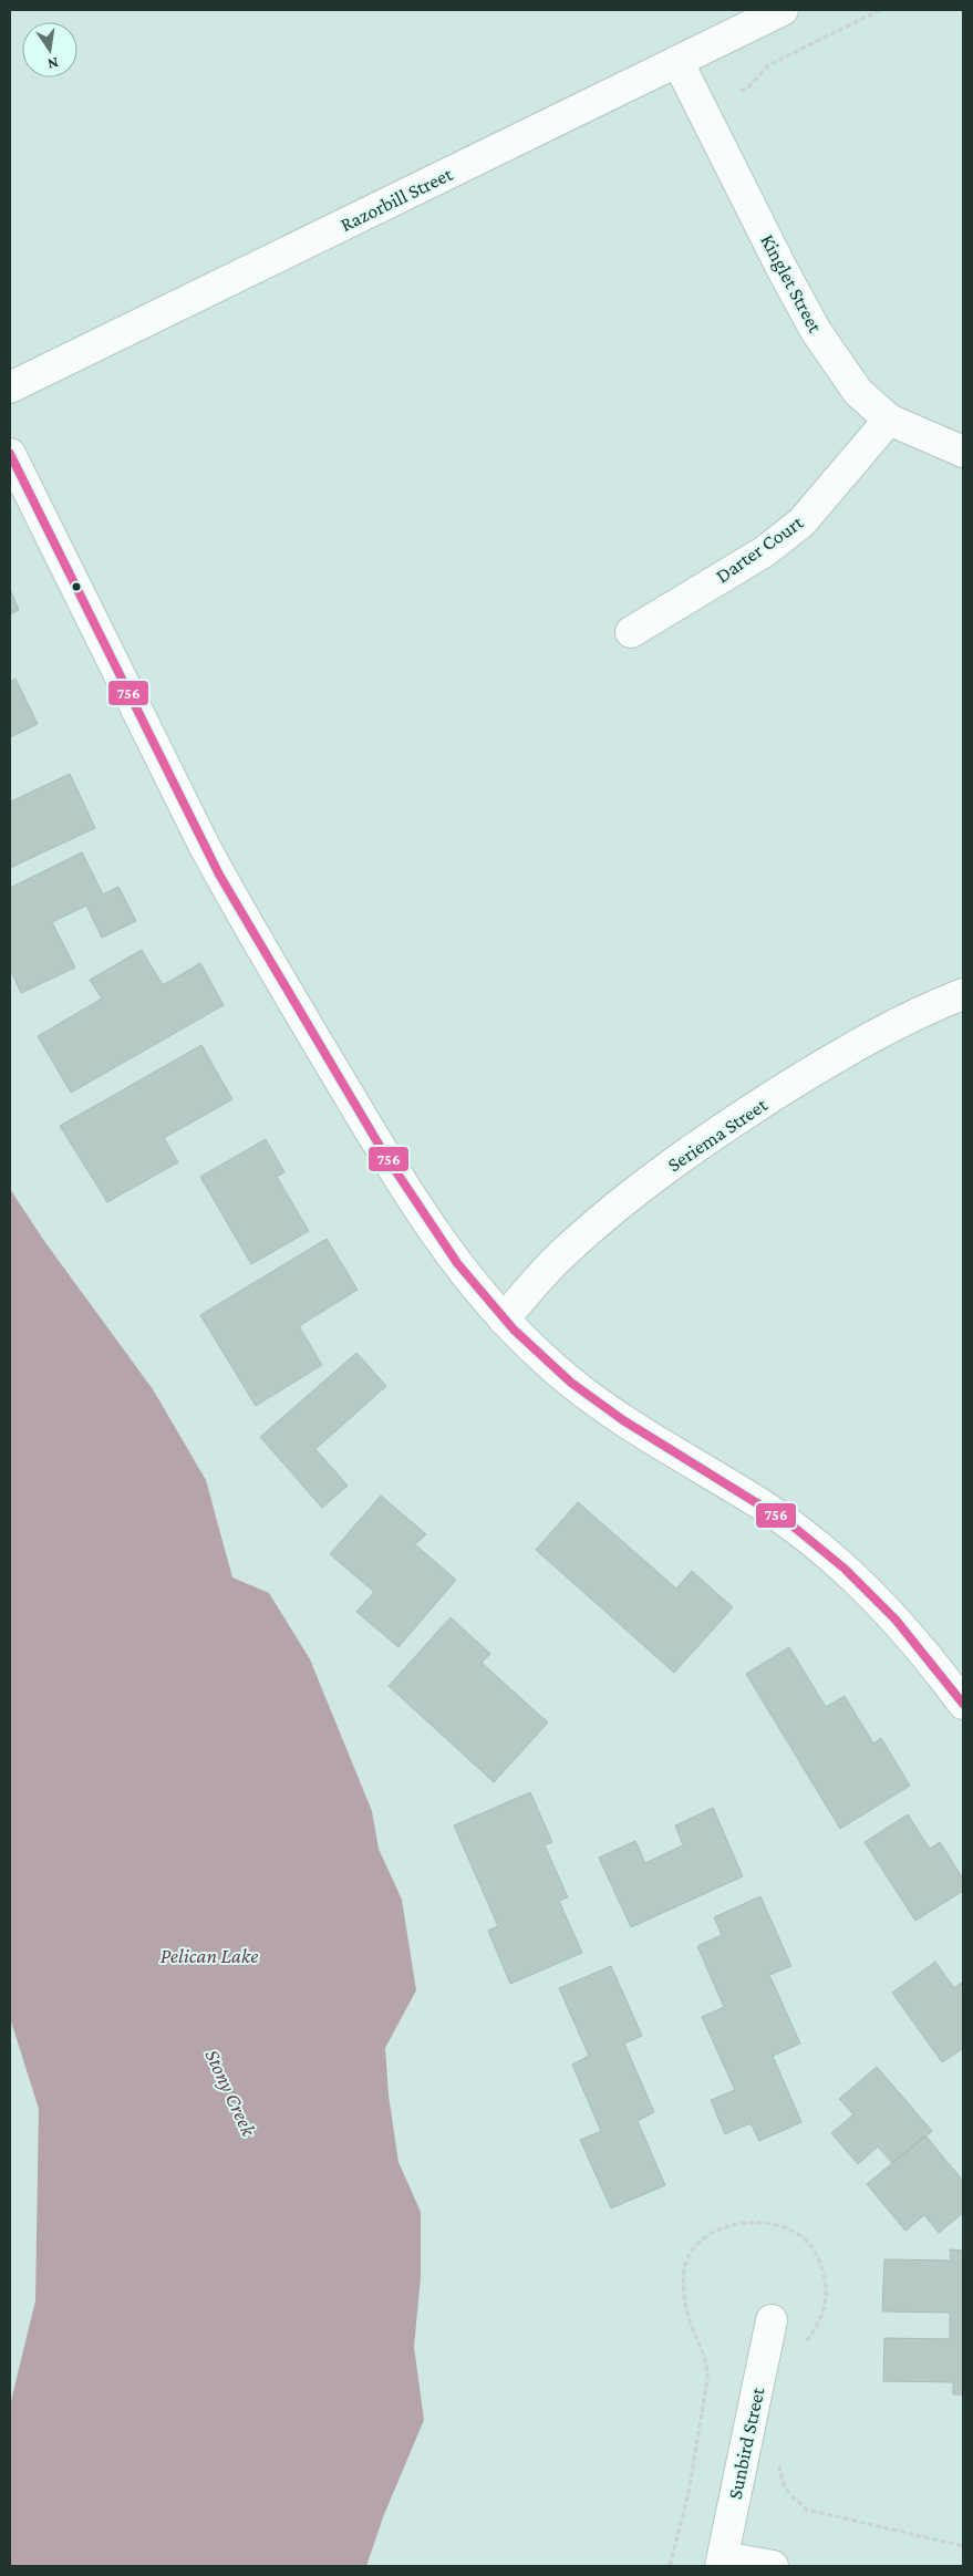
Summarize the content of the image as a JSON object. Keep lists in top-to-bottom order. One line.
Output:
{"streets":{"street":["Razorbill Street","Kinglet Street","Darter Court","Seriema Street","Sunbird Street"]},"crossings":[["Razorbill Street","Kinglet Street"],["Kinglet Street","Darter Court"]],"water":["Pelican Lake","Stony Creek"],"lines":["transit line 756"],"north":"bottom"}
